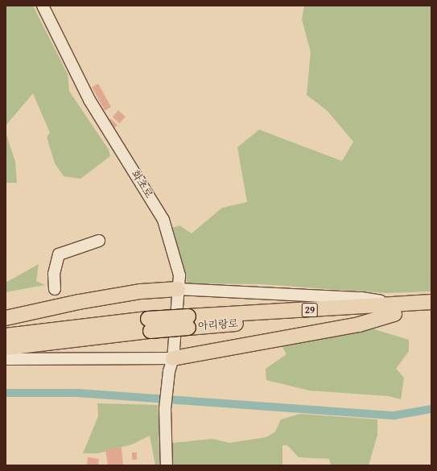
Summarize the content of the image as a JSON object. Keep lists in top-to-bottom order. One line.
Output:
{"streets":{"main road":["29","아리랑로"],"street":["화초로"]}}
